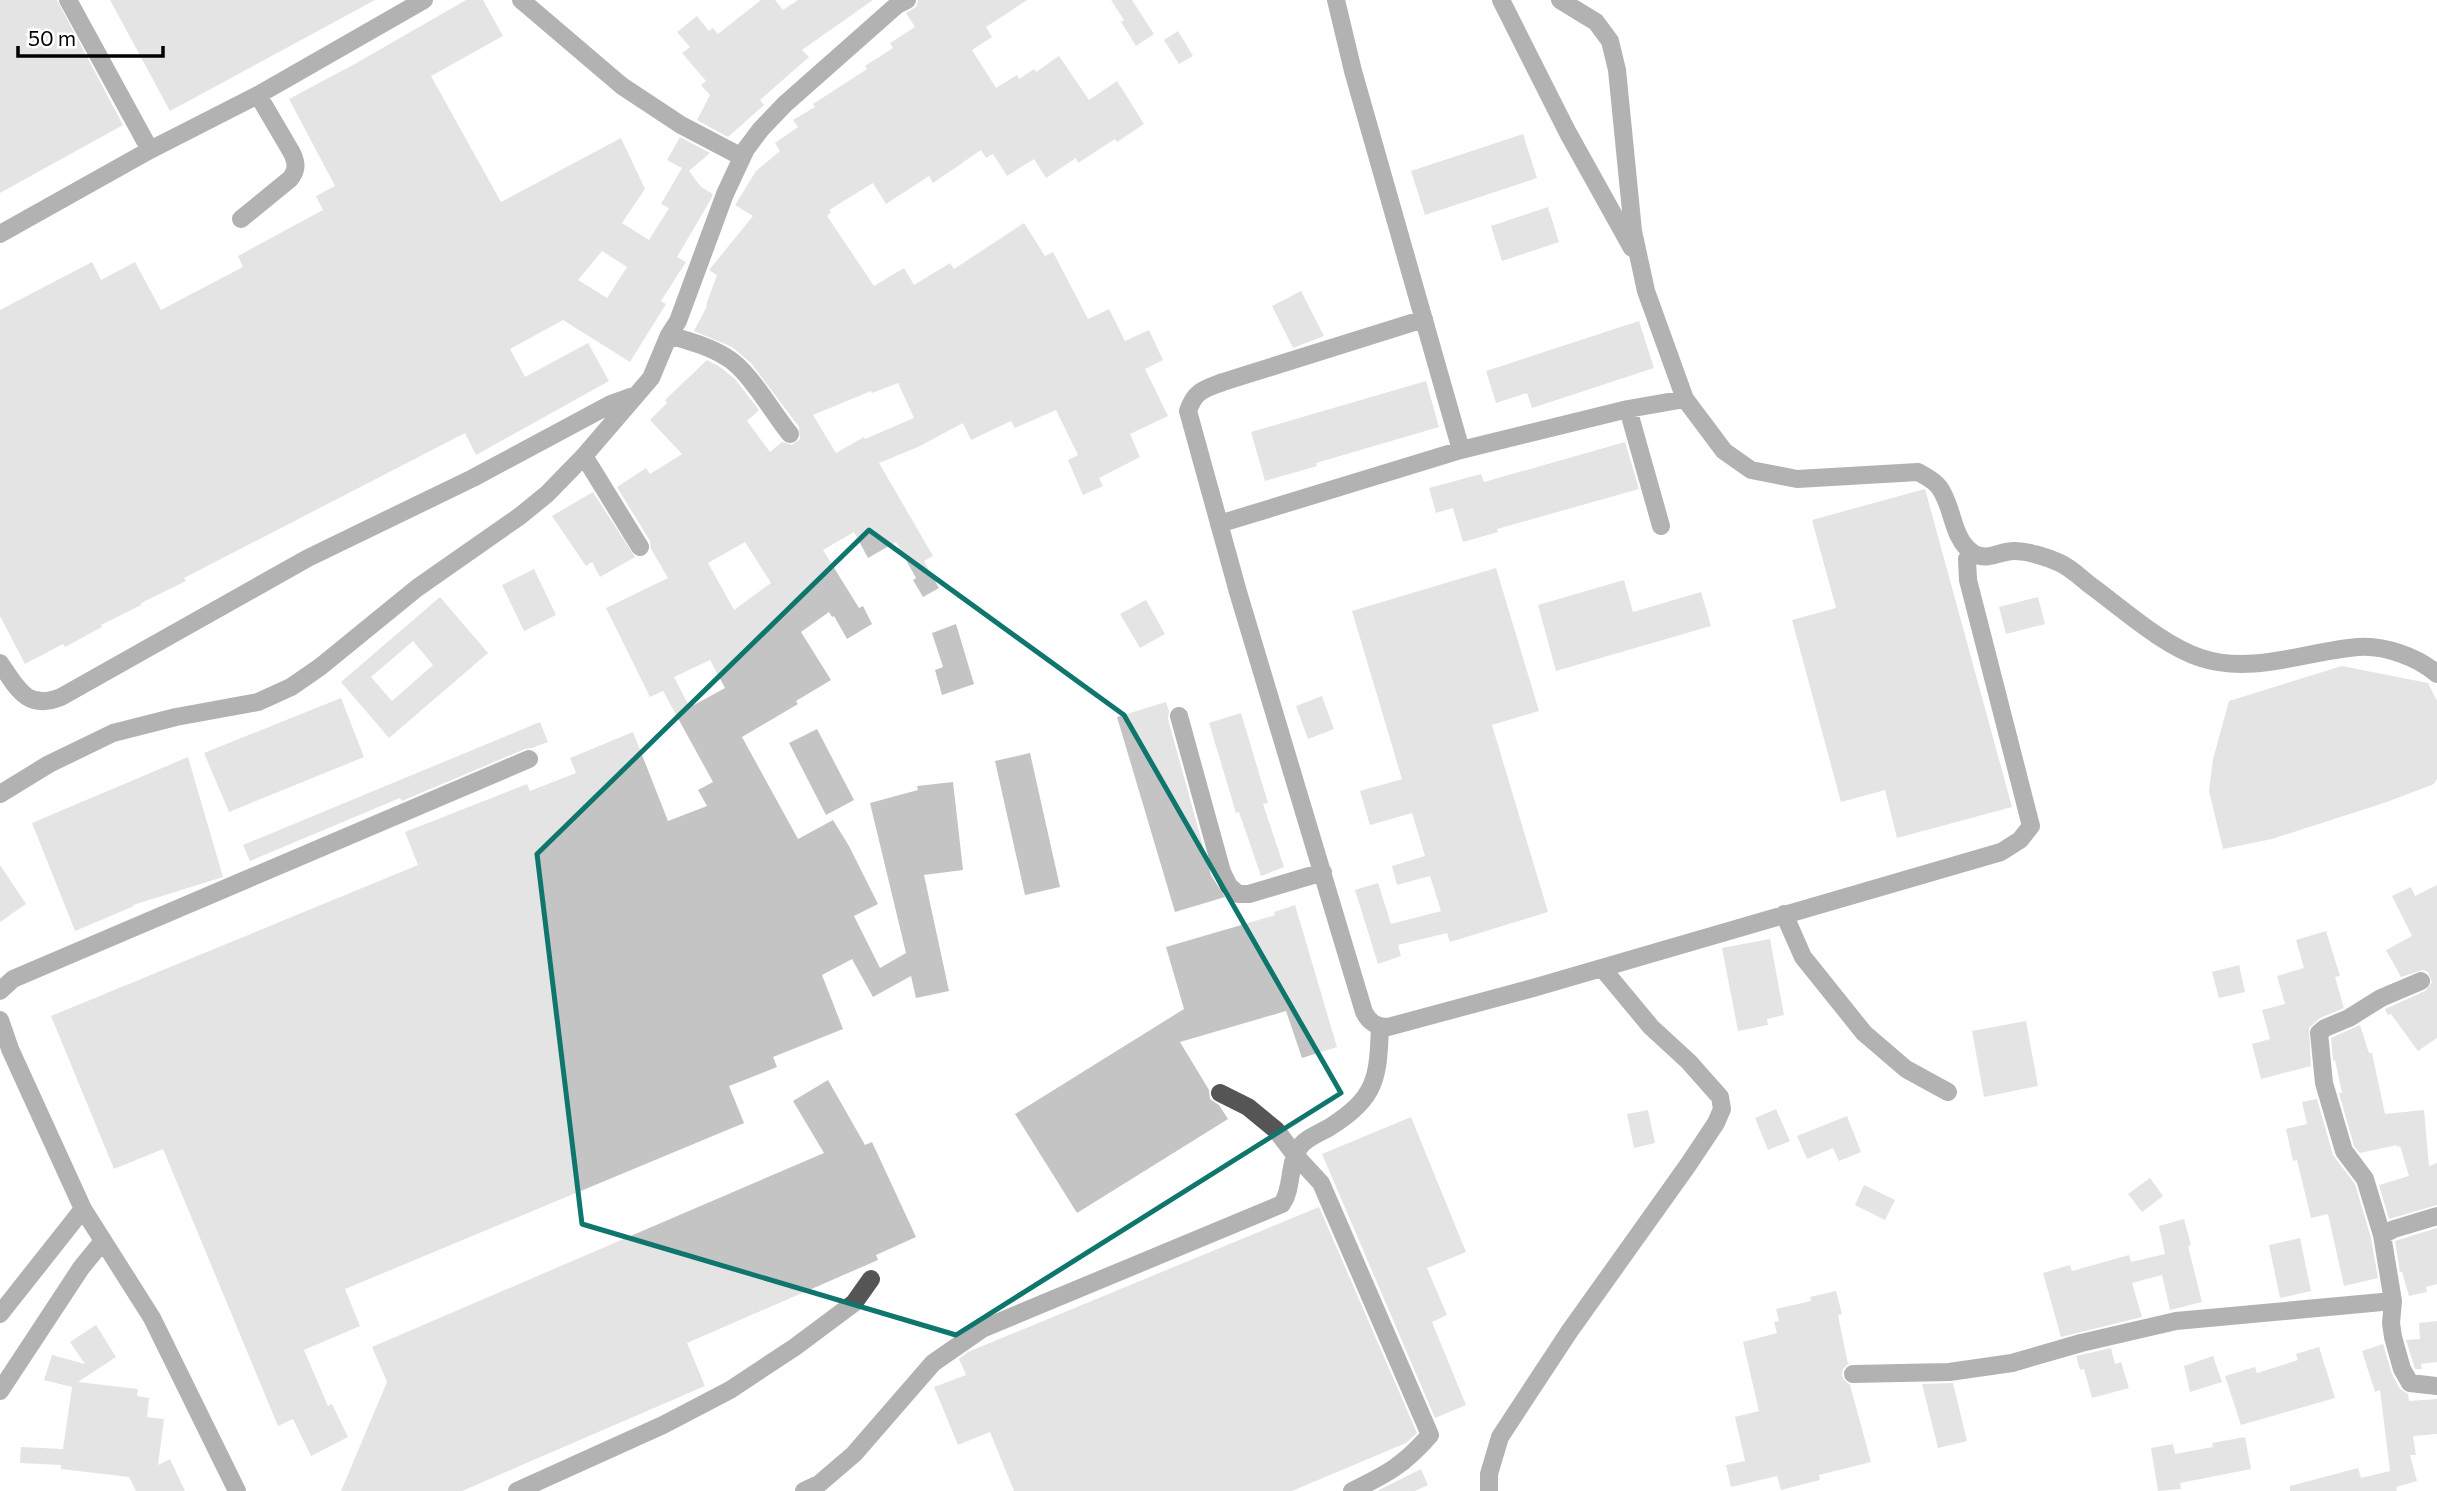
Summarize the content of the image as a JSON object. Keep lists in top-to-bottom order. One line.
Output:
{"scale_bar":"50 m"}
